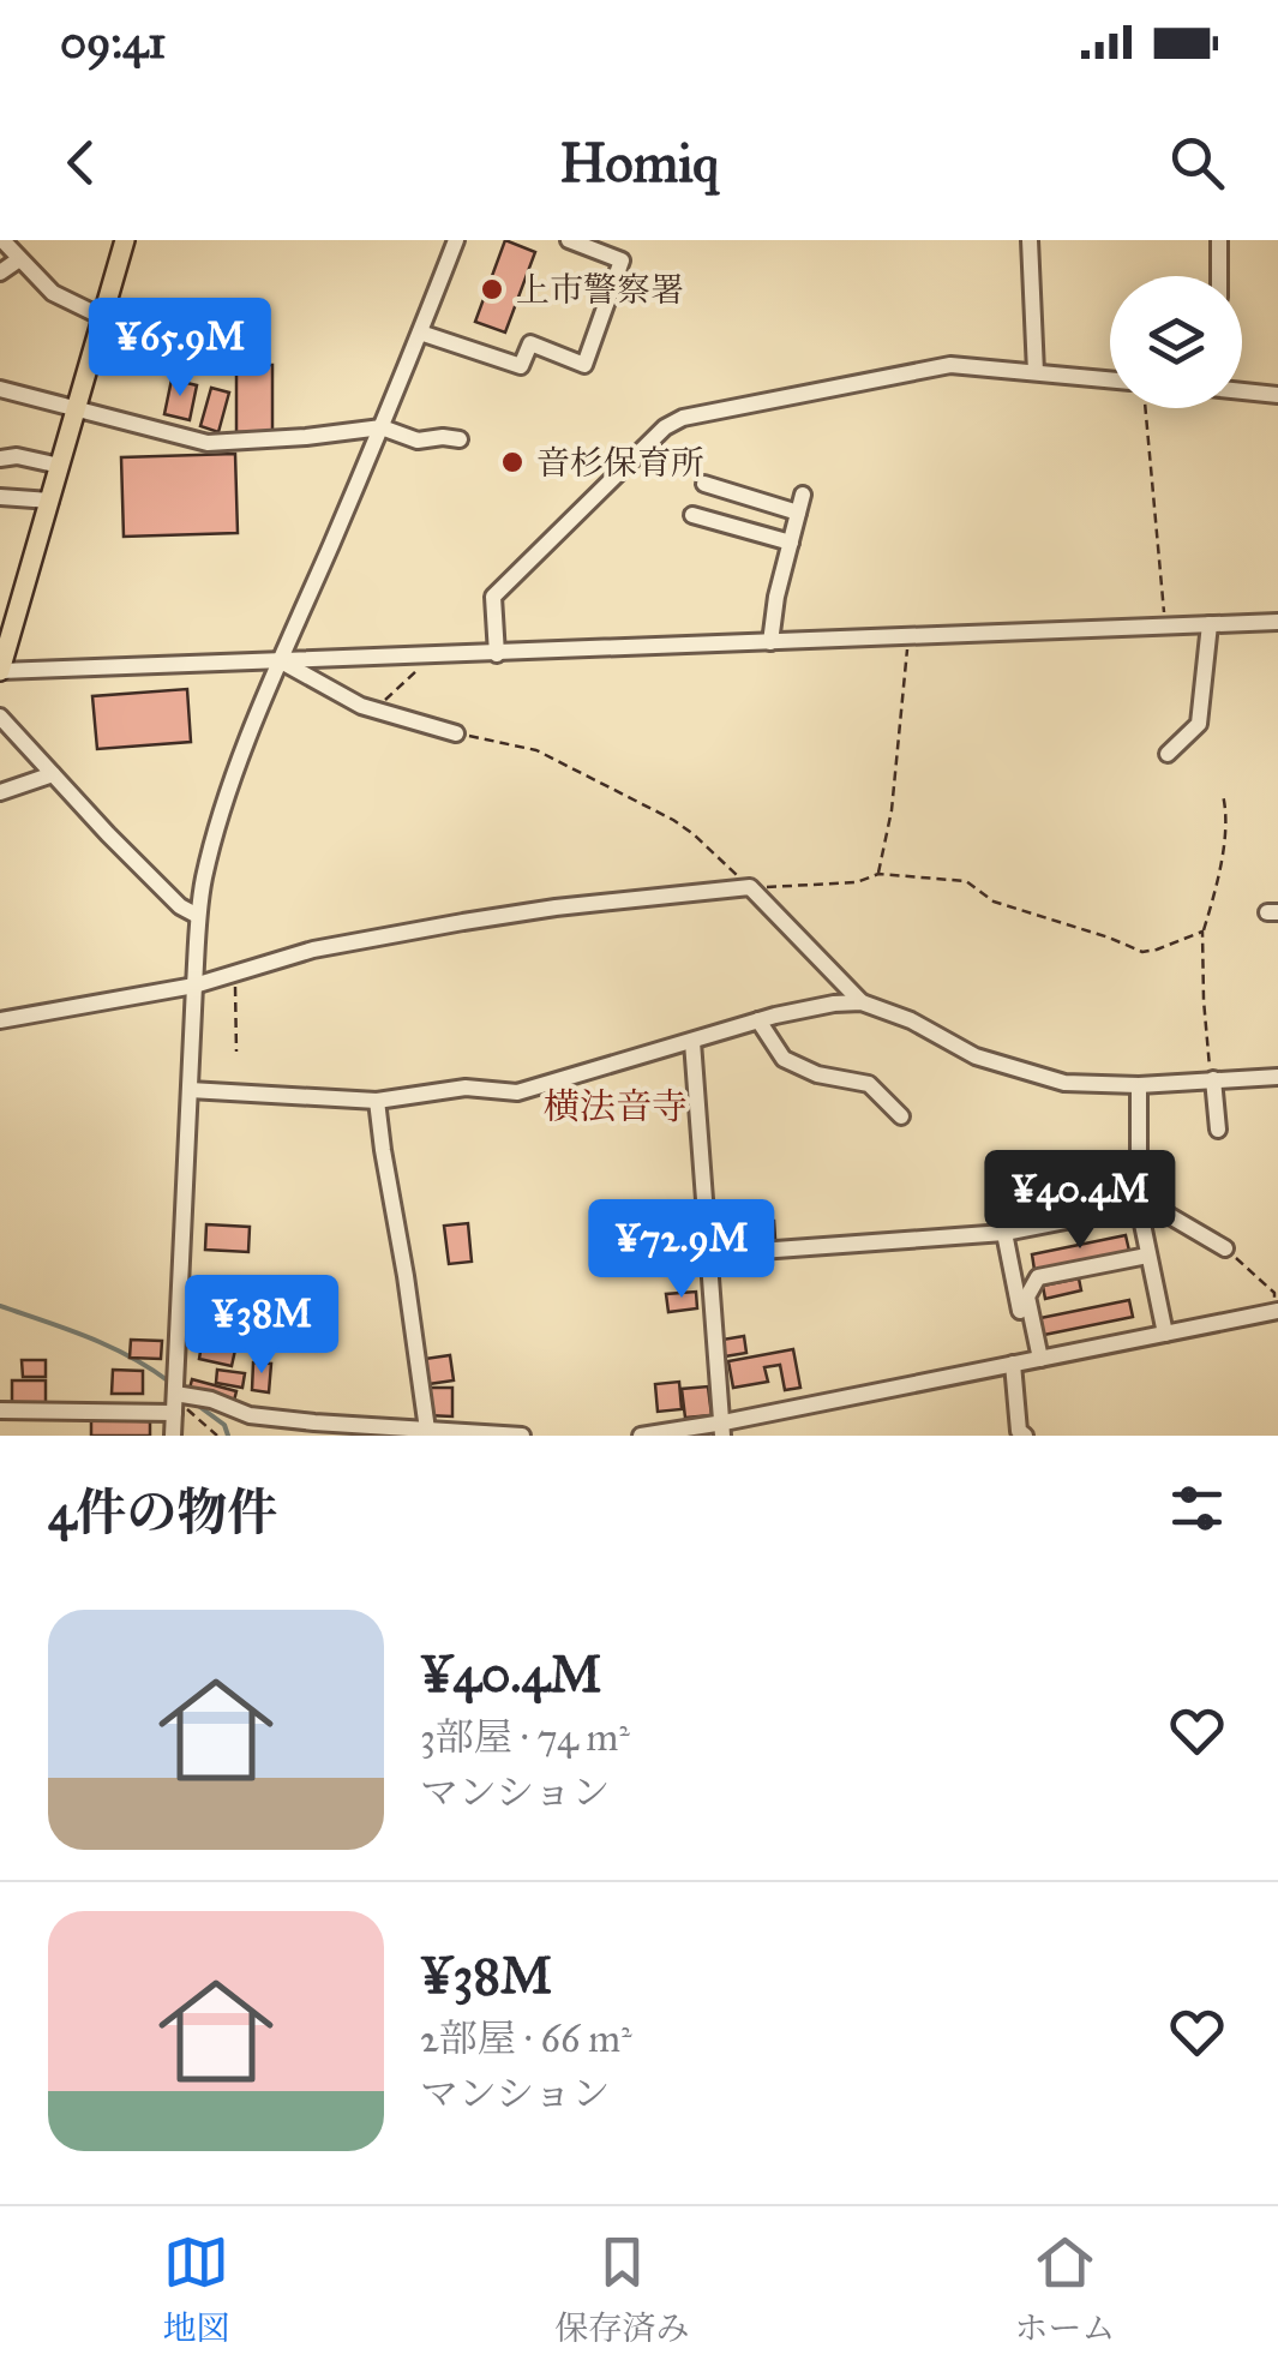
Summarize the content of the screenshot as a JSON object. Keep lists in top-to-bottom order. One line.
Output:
{"districts":["横法音寺"],"places":["上市警察署","音杉保育所"],"page":{"status":"09:41","header":"Homiq","price":["¥65.9M","¥40.4M","¥72.9M","¥38M"],"heading":"4件の物件","list":[{"name":"¥40.4M","note":"3部屋 · 74 m² · マンション"},{"name":"¥38M","note":"2部屋 · 66 m² · マンション"}],"tabs":["地図","保存済み","ホーム"]}}
